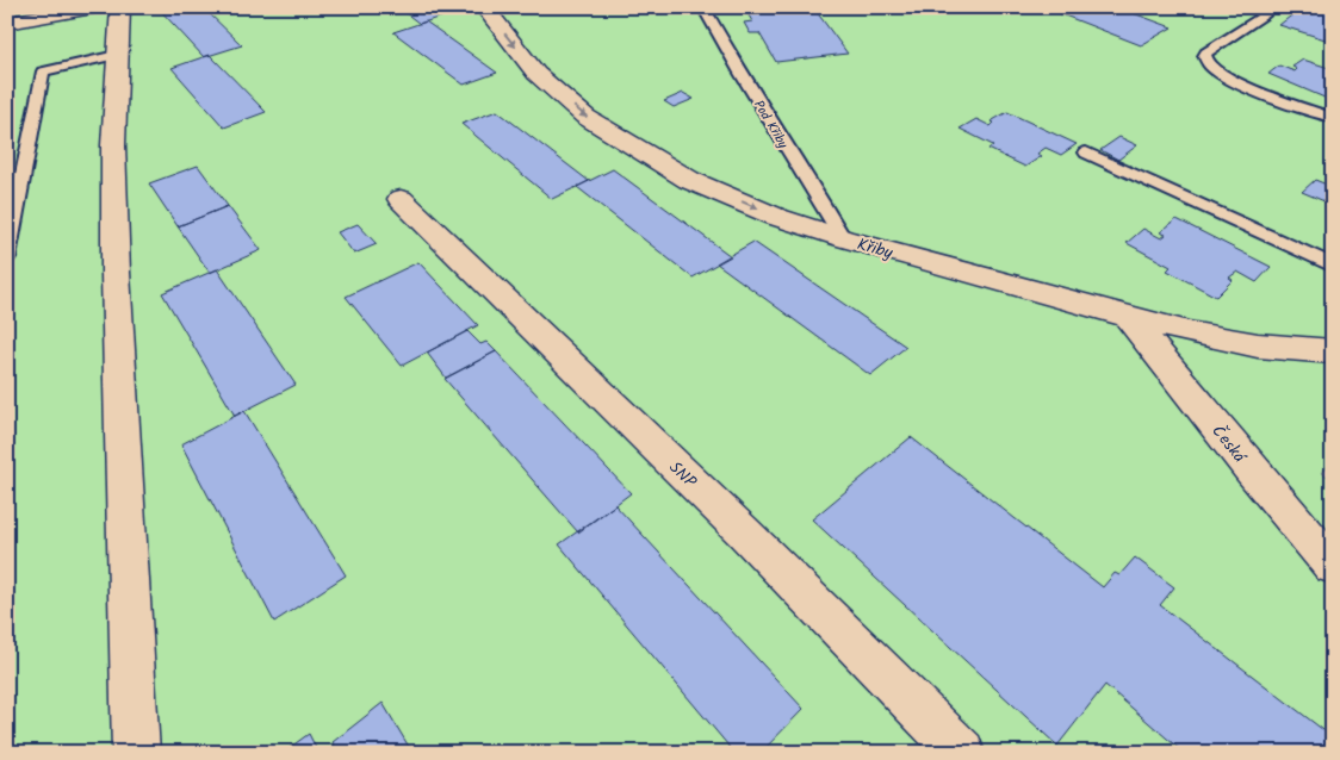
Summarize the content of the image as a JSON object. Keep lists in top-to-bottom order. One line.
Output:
{"streets":{"street":["Křiby","Česká","SNP"],"lane":["Pod Křiby"]},"crossings":[["Pod Křiby","Křiby"],["Křiby","Česká"]],"one_way":["Křiby"]}
